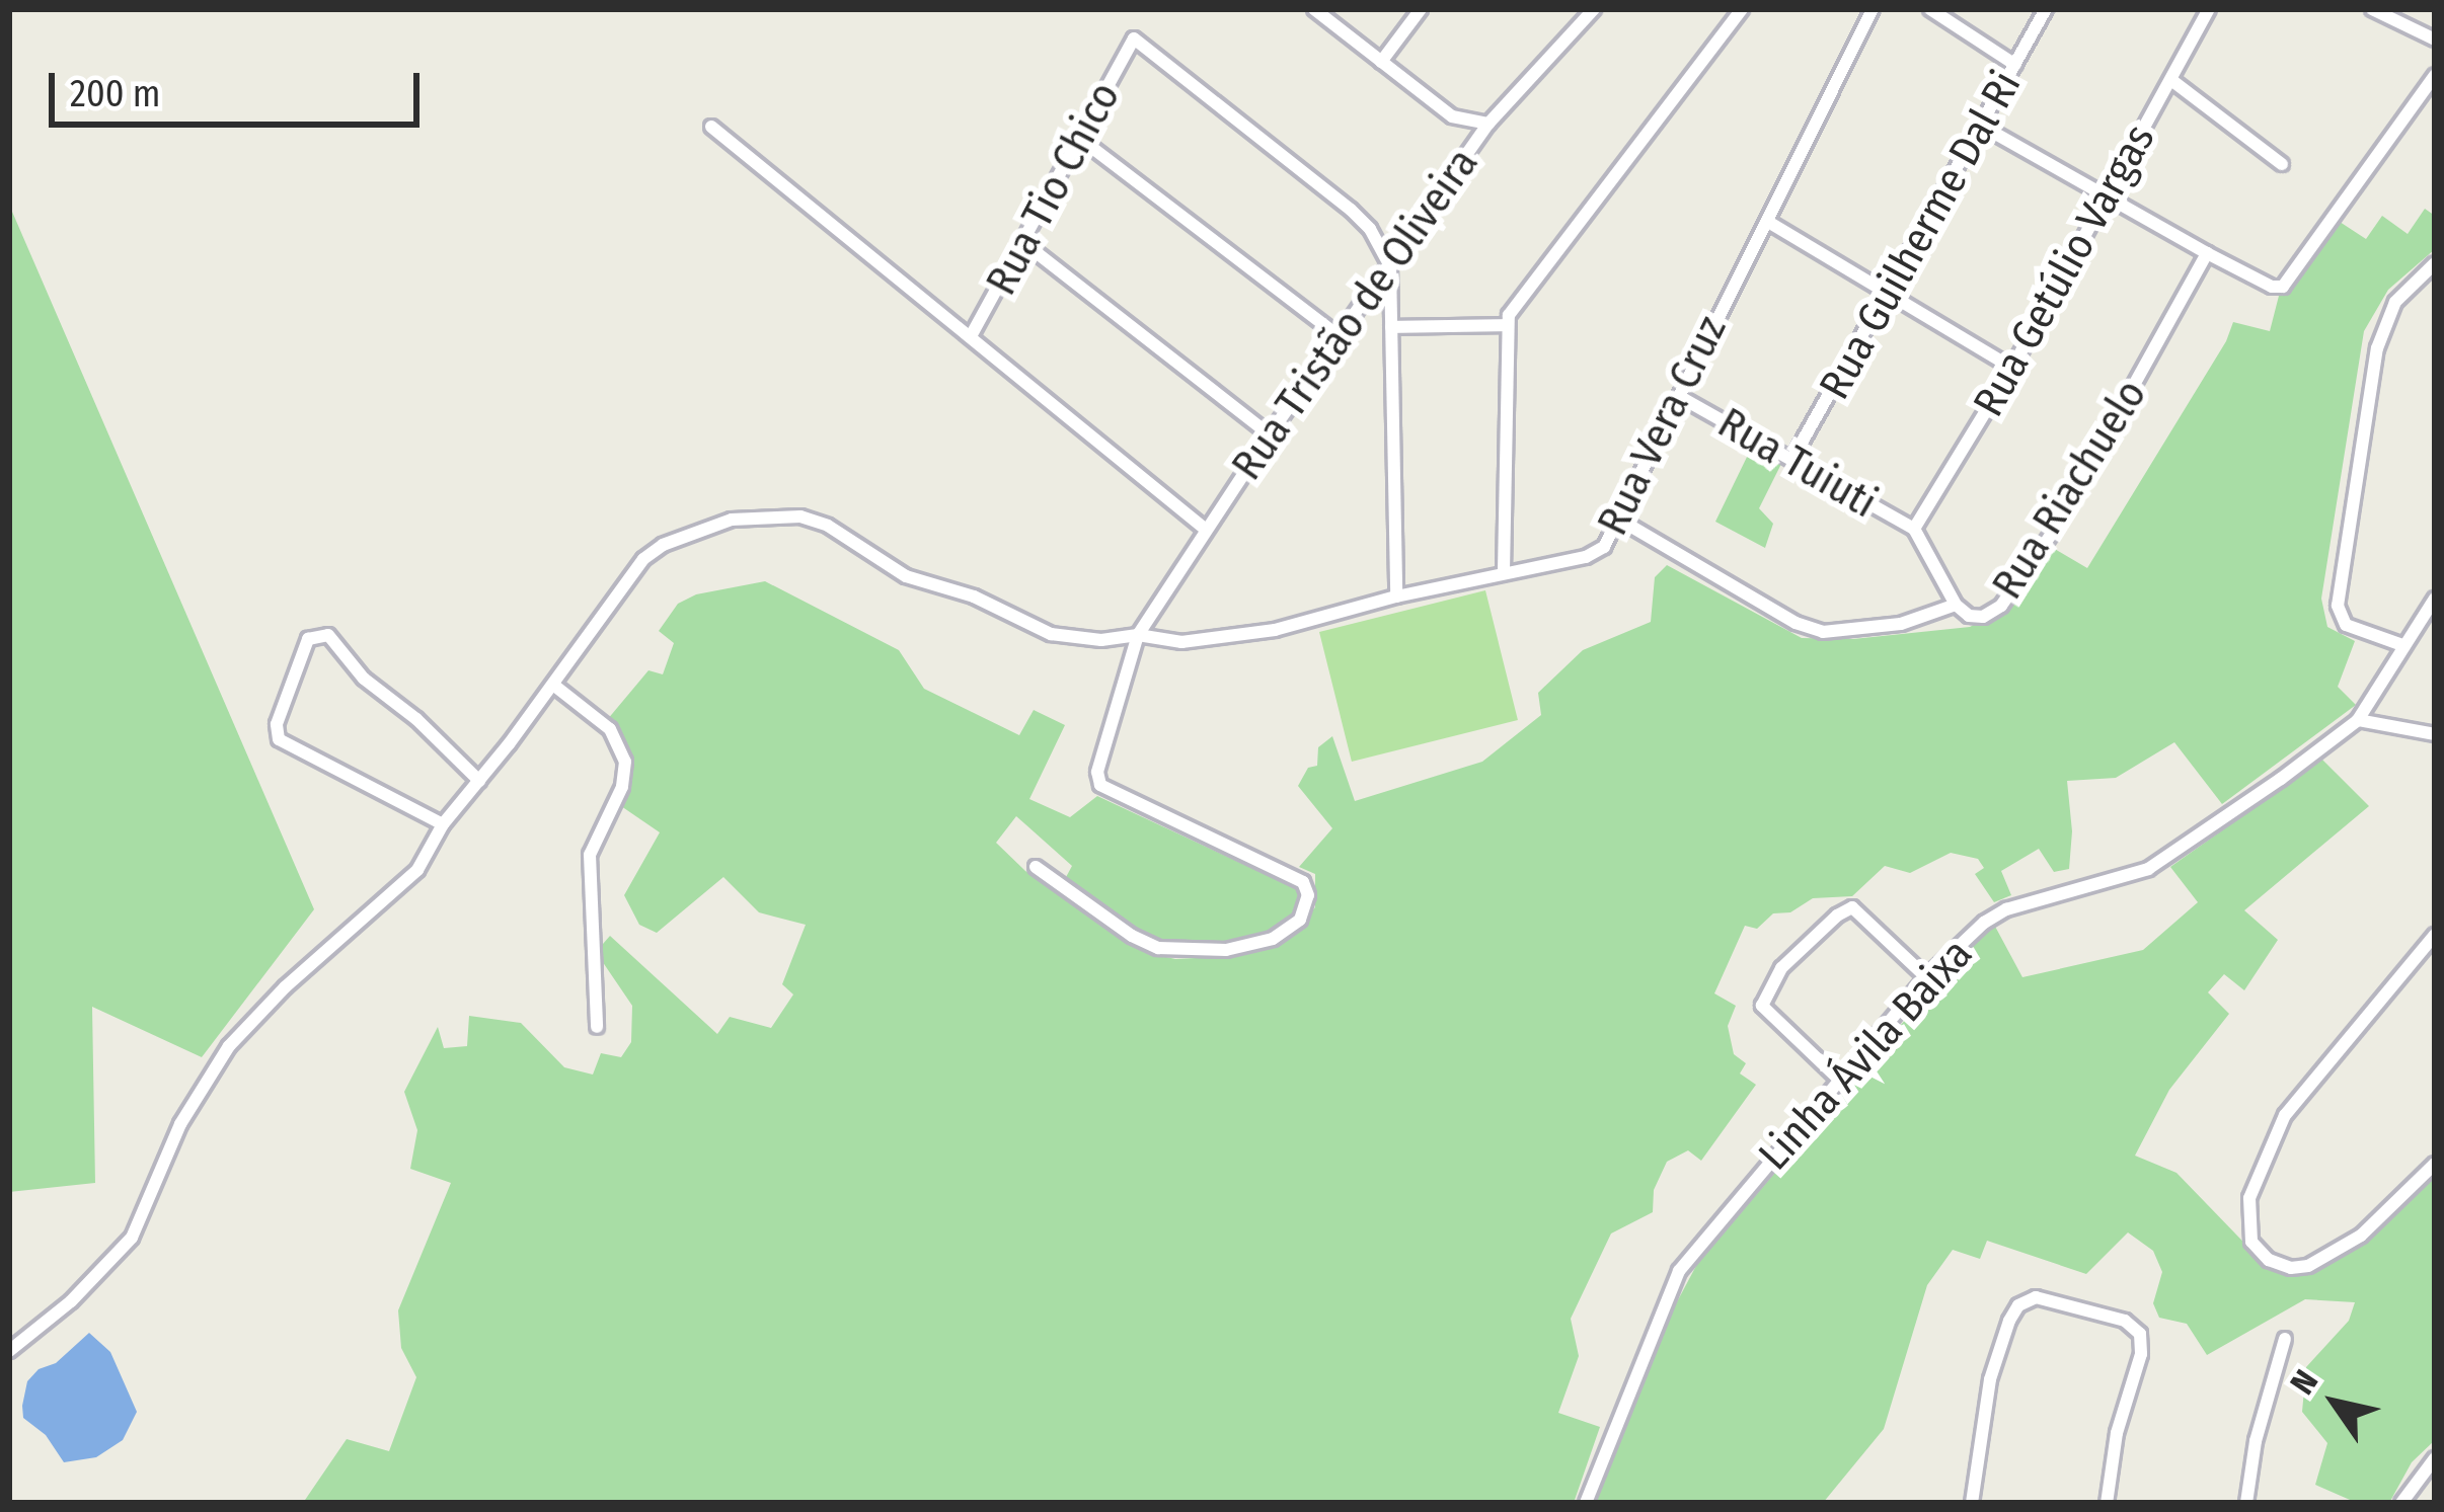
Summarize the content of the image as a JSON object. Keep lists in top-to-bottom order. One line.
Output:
{"streets":{"street":["Rua Tio Chico","Rua Guilherme Dal Ri","Rua Getúlio Vargas","Rua Tristão de Oliveira","Rua Vera Cruz","Rua Tuiuti","Rua Riachuelo","Linha Ávila Baixa"]},"crossings":[["Rua Tio Chico","Rua Tristão de Oliveira"],["Rua Guilherme Dal Ri","Rua Tuiuti"],["Rua Getúlio Vargas","Rua Tuiuti"],["Rua Getúlio Vargas","Rua Riachuelo"],["Rua Tristão de Oliveira","Rua Vera Cruz"],["Rua Vera Cruz","Rua Tuiuti"],["Rua Tuiuti","Rua Riachuelo"]],"scale_bar":"200 m","north":"top left"}
